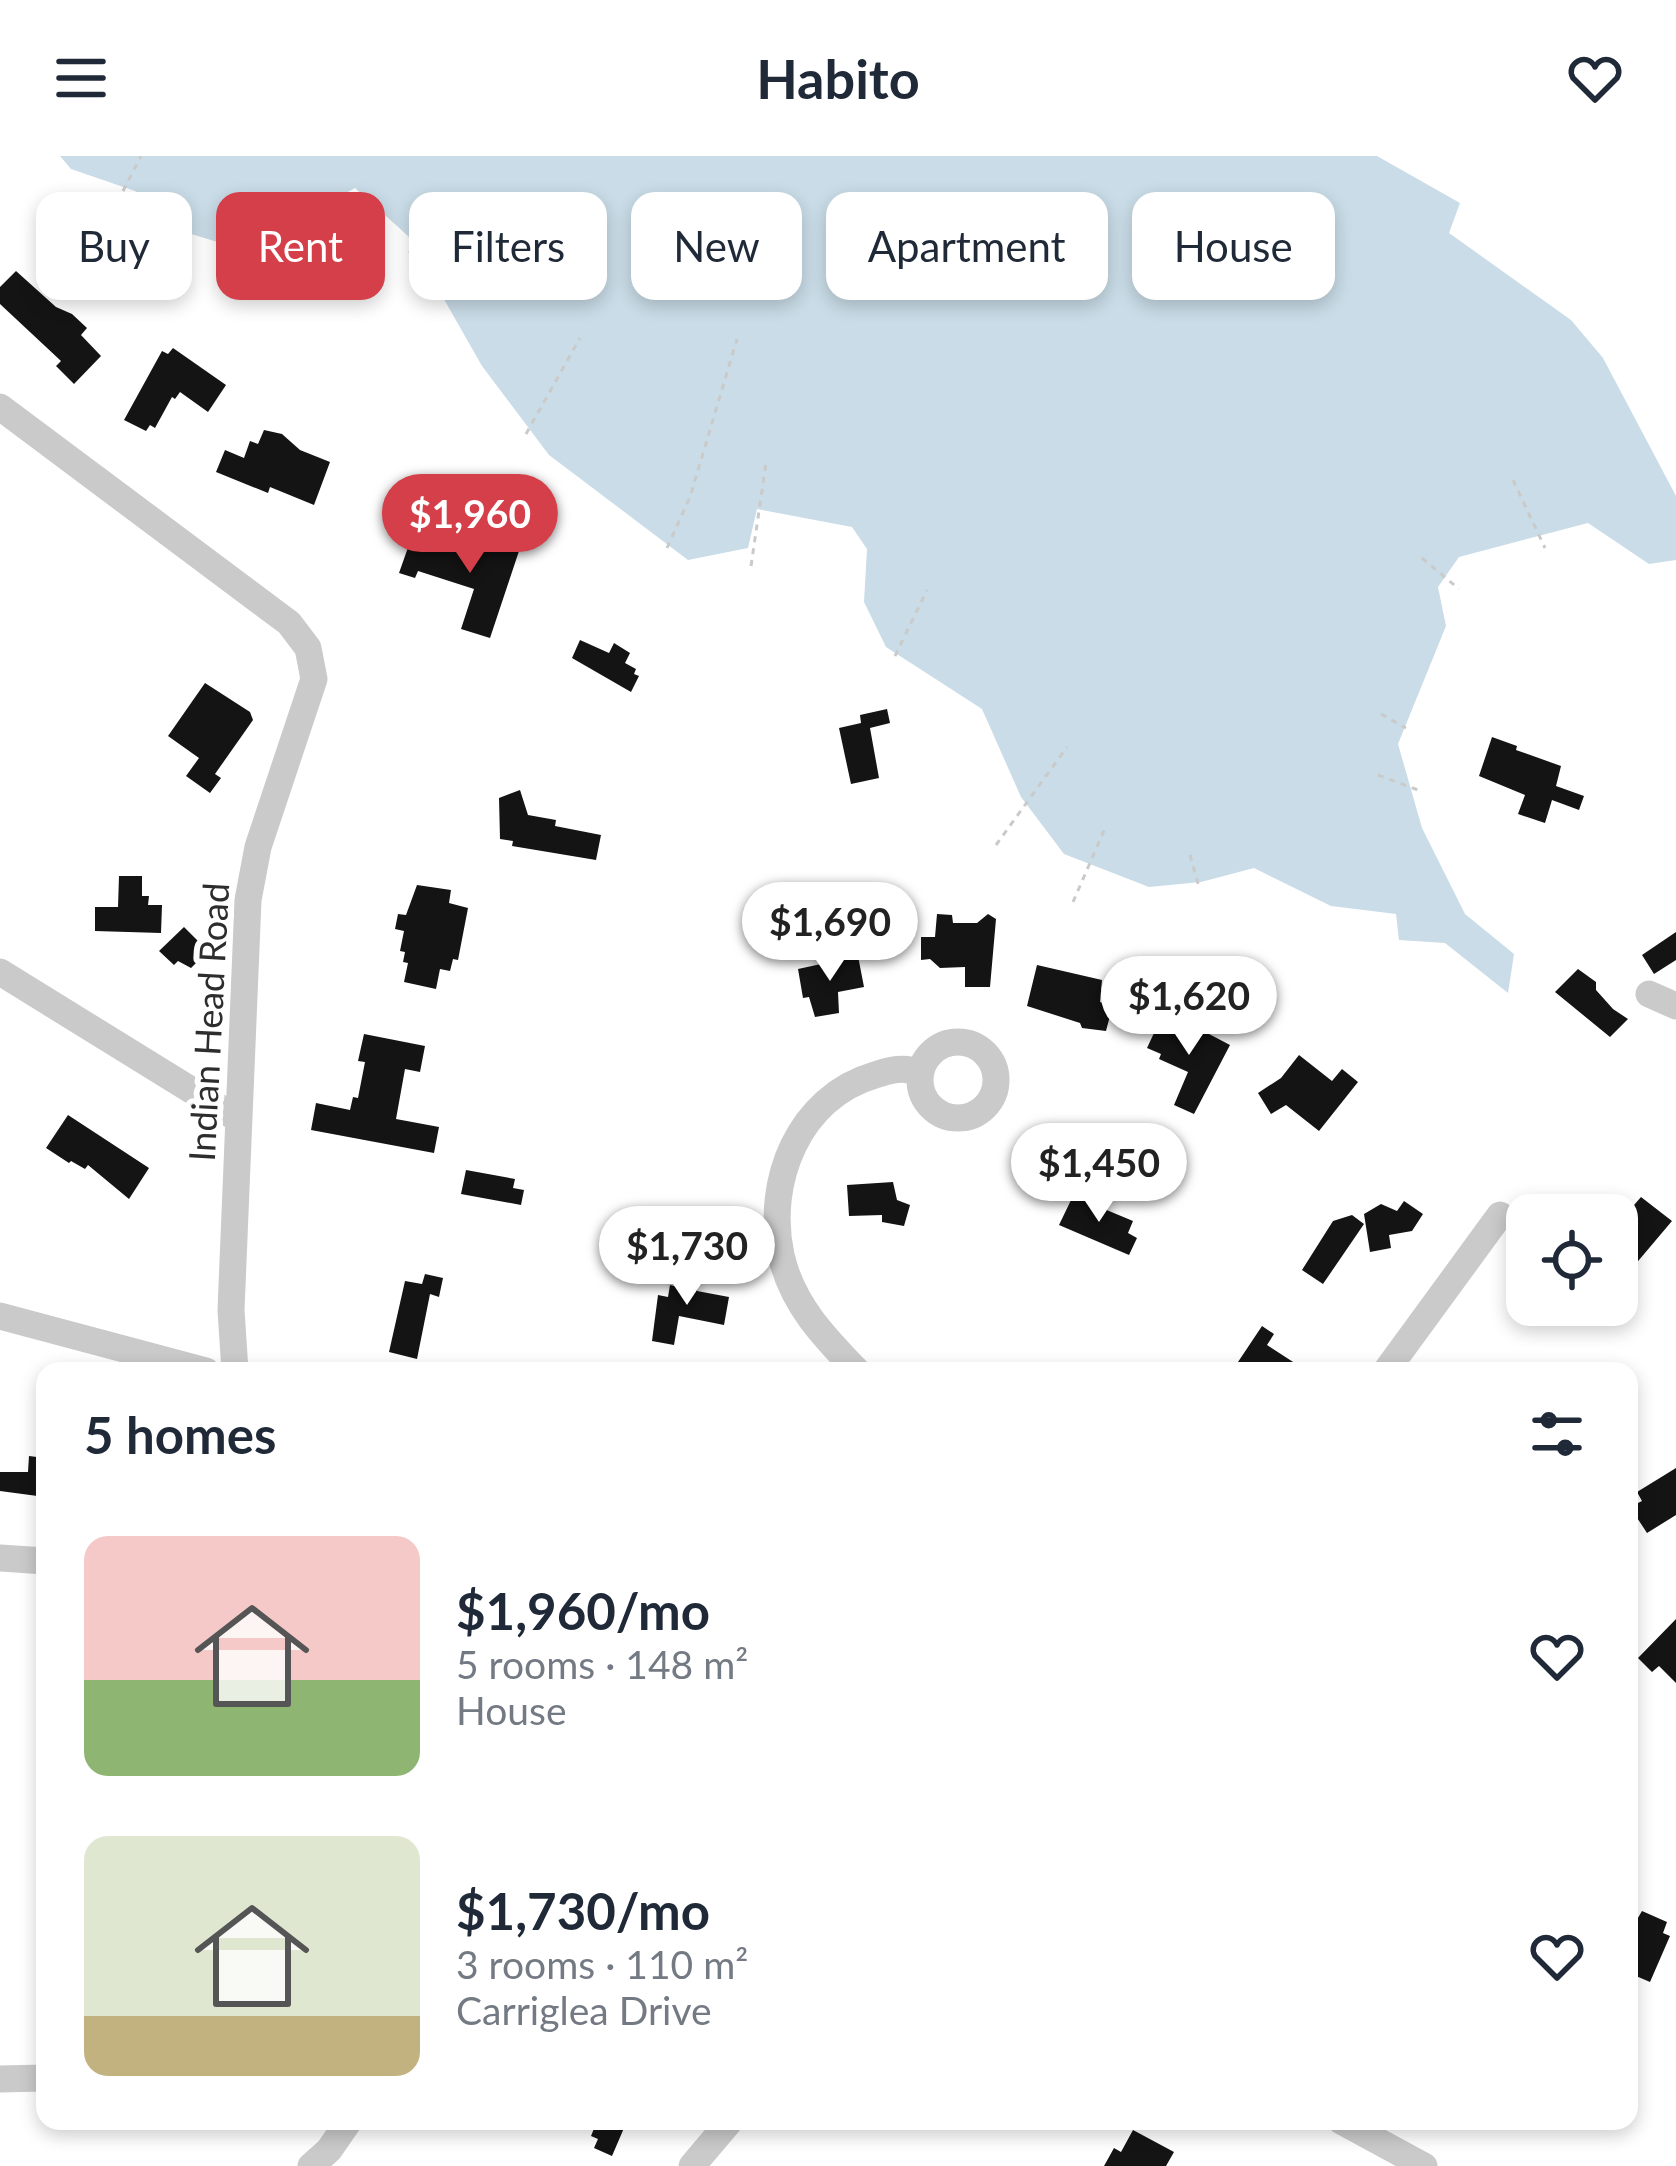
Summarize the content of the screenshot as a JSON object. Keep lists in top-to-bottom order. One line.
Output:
{"streets":{"street":["Indian Head Road"]},"page":{"header":"Habito","chip":["Buy","Rent","Filters","New","Apartment","House"],"price":["$1,960","$1,690","$1,620","$1,450","$1,730"],"heading":"5 homes","list":[{"name":"$1,960/mo","note":"5 rooms · 148 m² · House"},{"name":"$1,730/mo","note":"3 rooms · 110 m² · Carriglea Drive"}]}}
